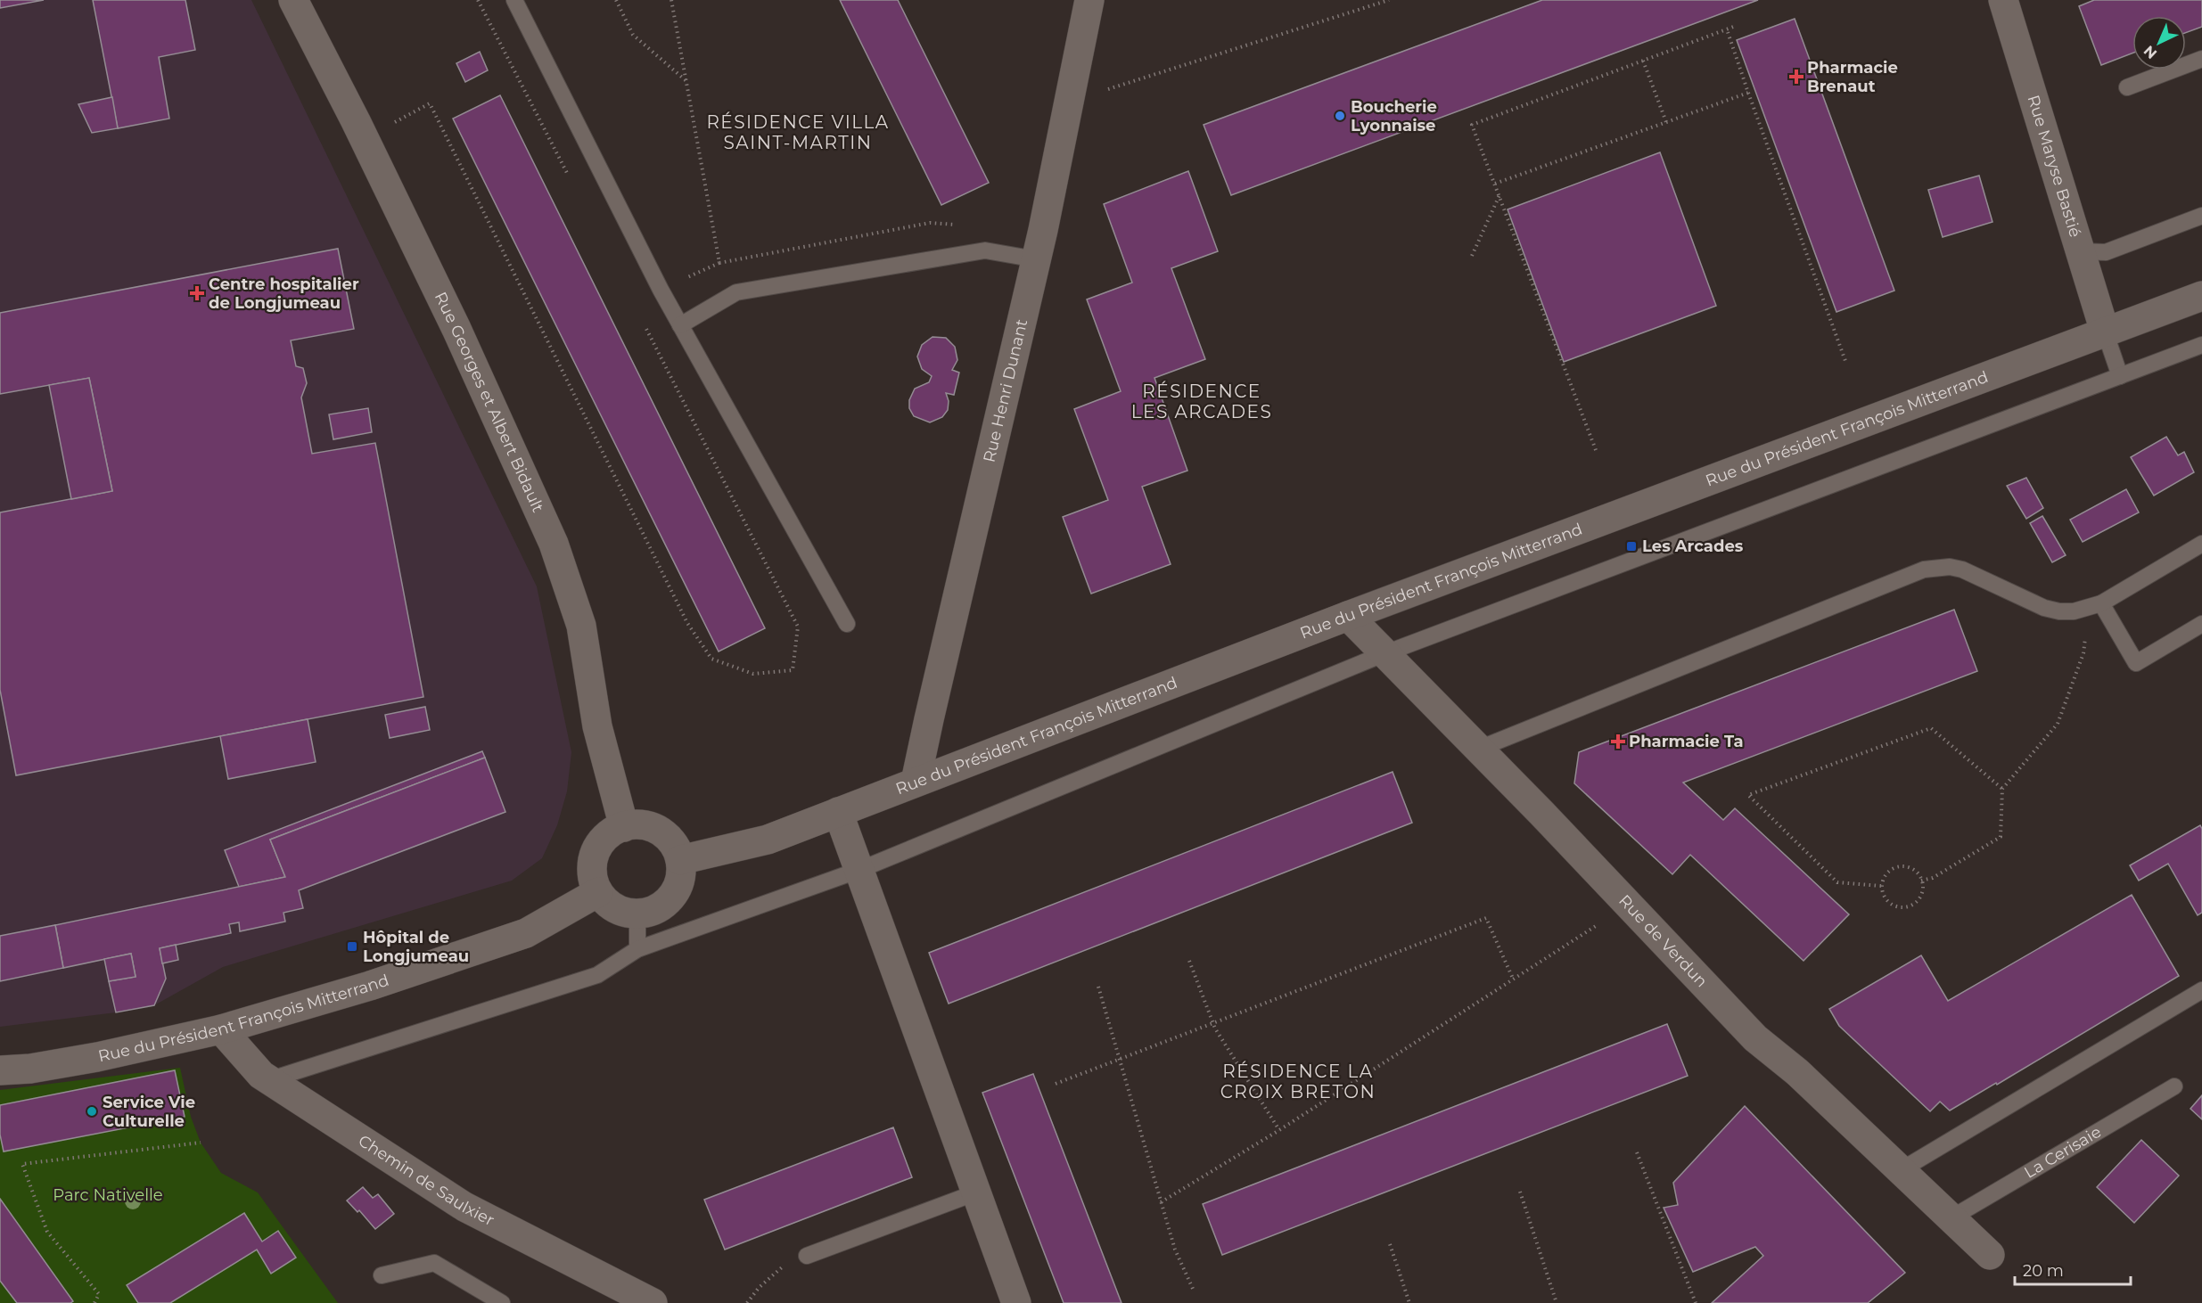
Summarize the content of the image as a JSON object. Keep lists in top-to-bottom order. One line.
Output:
{"streets":{"street":["Rue Maryse Bastié","Rue Henri Dunant","Rue Georges et Albert Bidault","Rue du Président François Mitterrand","Rue de Verdun","Chemin de Saulxier"],"lane":["La Cerisaie"]},"crossings":[["Rue Maryse Bastié","Rue du Président François Mitterrand"],["Rue Henri Dunant","Rue du Président François Mitterrand"],["Rue Georges et Albert Bidault","Rue du Président François Mitterrand"],["Rue du Président François Mitterrand","Rue de Verdun"],["Rue du Président François Mitterrand","Chemin de Saulxier"],["Rue de Verdun","La Cerisaie"]],"districts":["RÉSIDENCE VILLA SAINT-MARTIN","RÉSIDENCE LES ARCADES","RÉSIDENCE LA CROIX BRETON"],"parks":["Parc Nativelle"],"places":{"health":["Pharmacie Brenaut","Centre hospitalier de Longjumeau","Pharmacie Ta"],"other":["Boucherie Lyonnaise","Service Vie Culturelle"],"transit":["Les Arcades","Hôpital de Longjumeau"]},"scale_bar":"20 m","north":"bottom left"}
